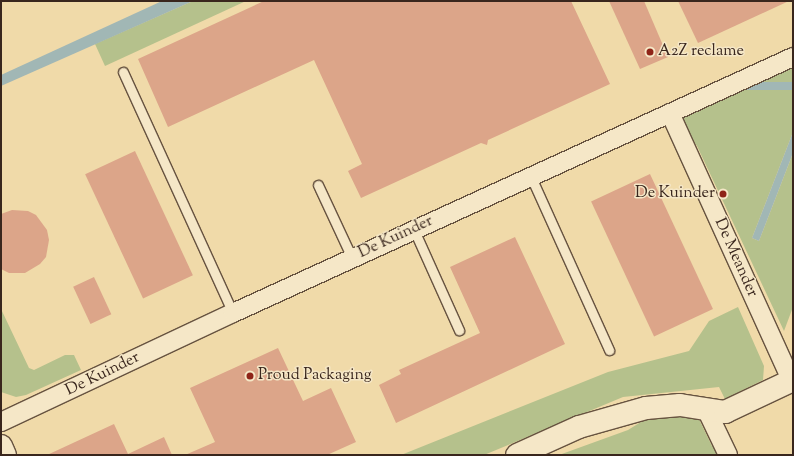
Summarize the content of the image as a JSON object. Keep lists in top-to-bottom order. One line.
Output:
{"streets":{"street":["De Kuinder","De Meander"]},"crossings":[["De Kuinder","De Meander"]],"places":["A2Z reclame","De Kuinder","Proud Packaging"]}
